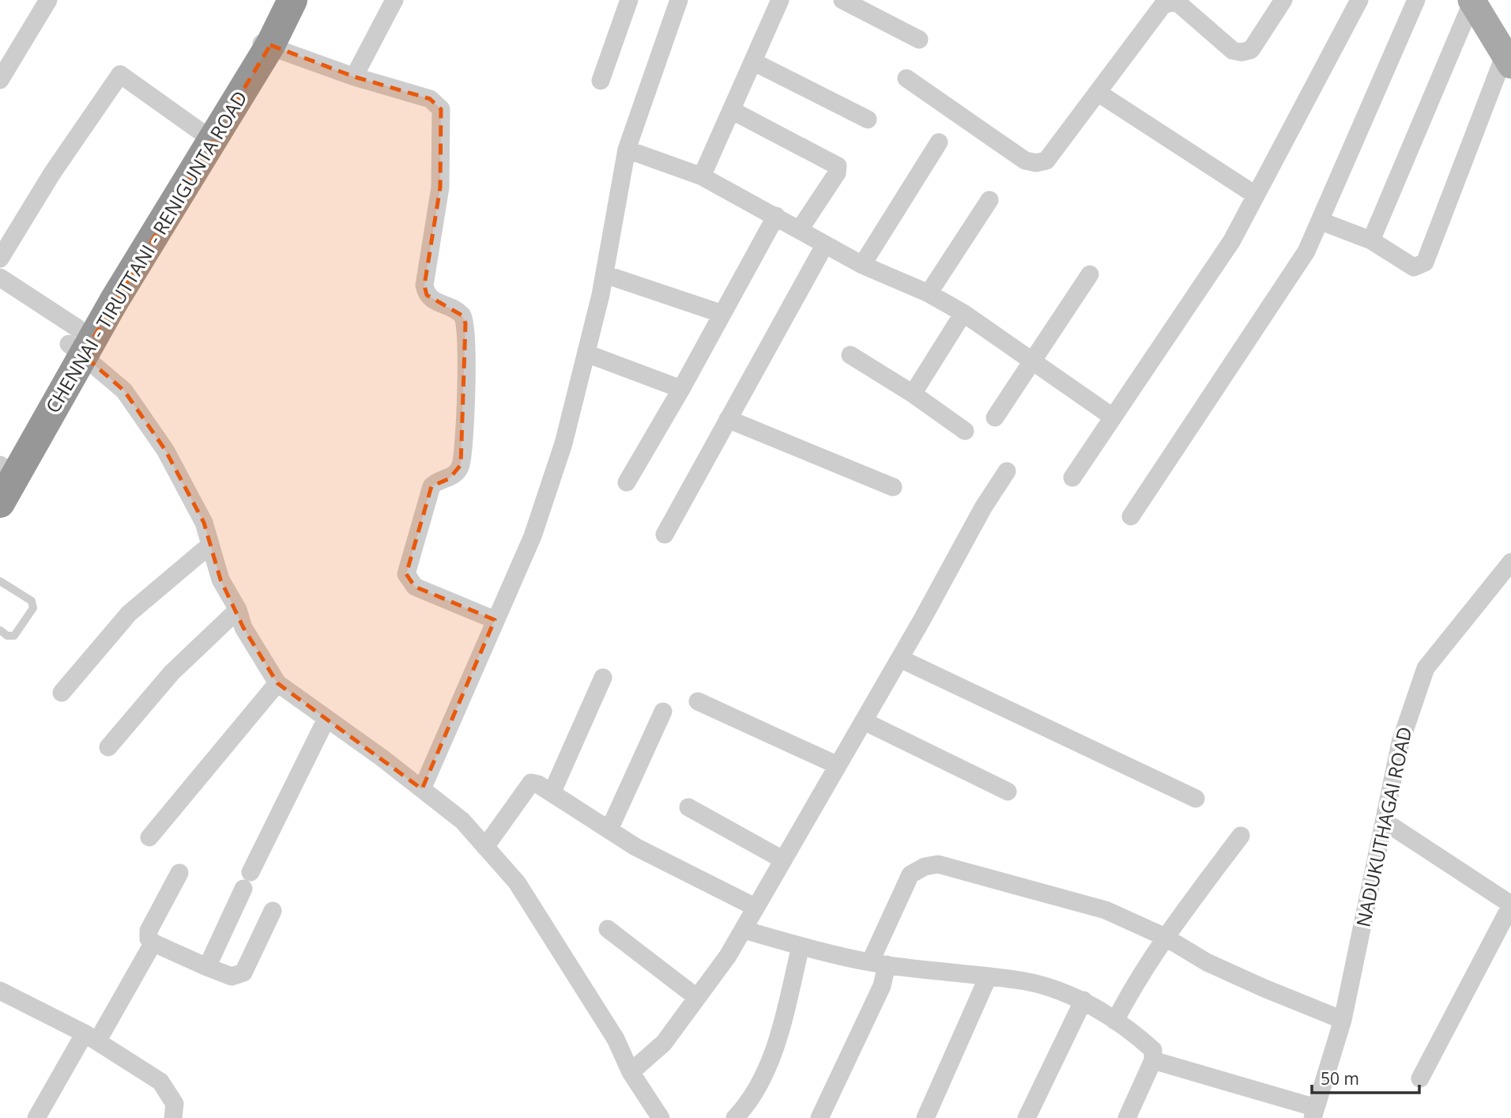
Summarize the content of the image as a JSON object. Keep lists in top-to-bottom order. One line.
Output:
{"streets":{"highway":["CHENNAI - TIRUTTANI - RENIGUNTA ROAD"],"street":["NADUKUTHAGAI ROAD"]},"scale_bar":"50 m"}
